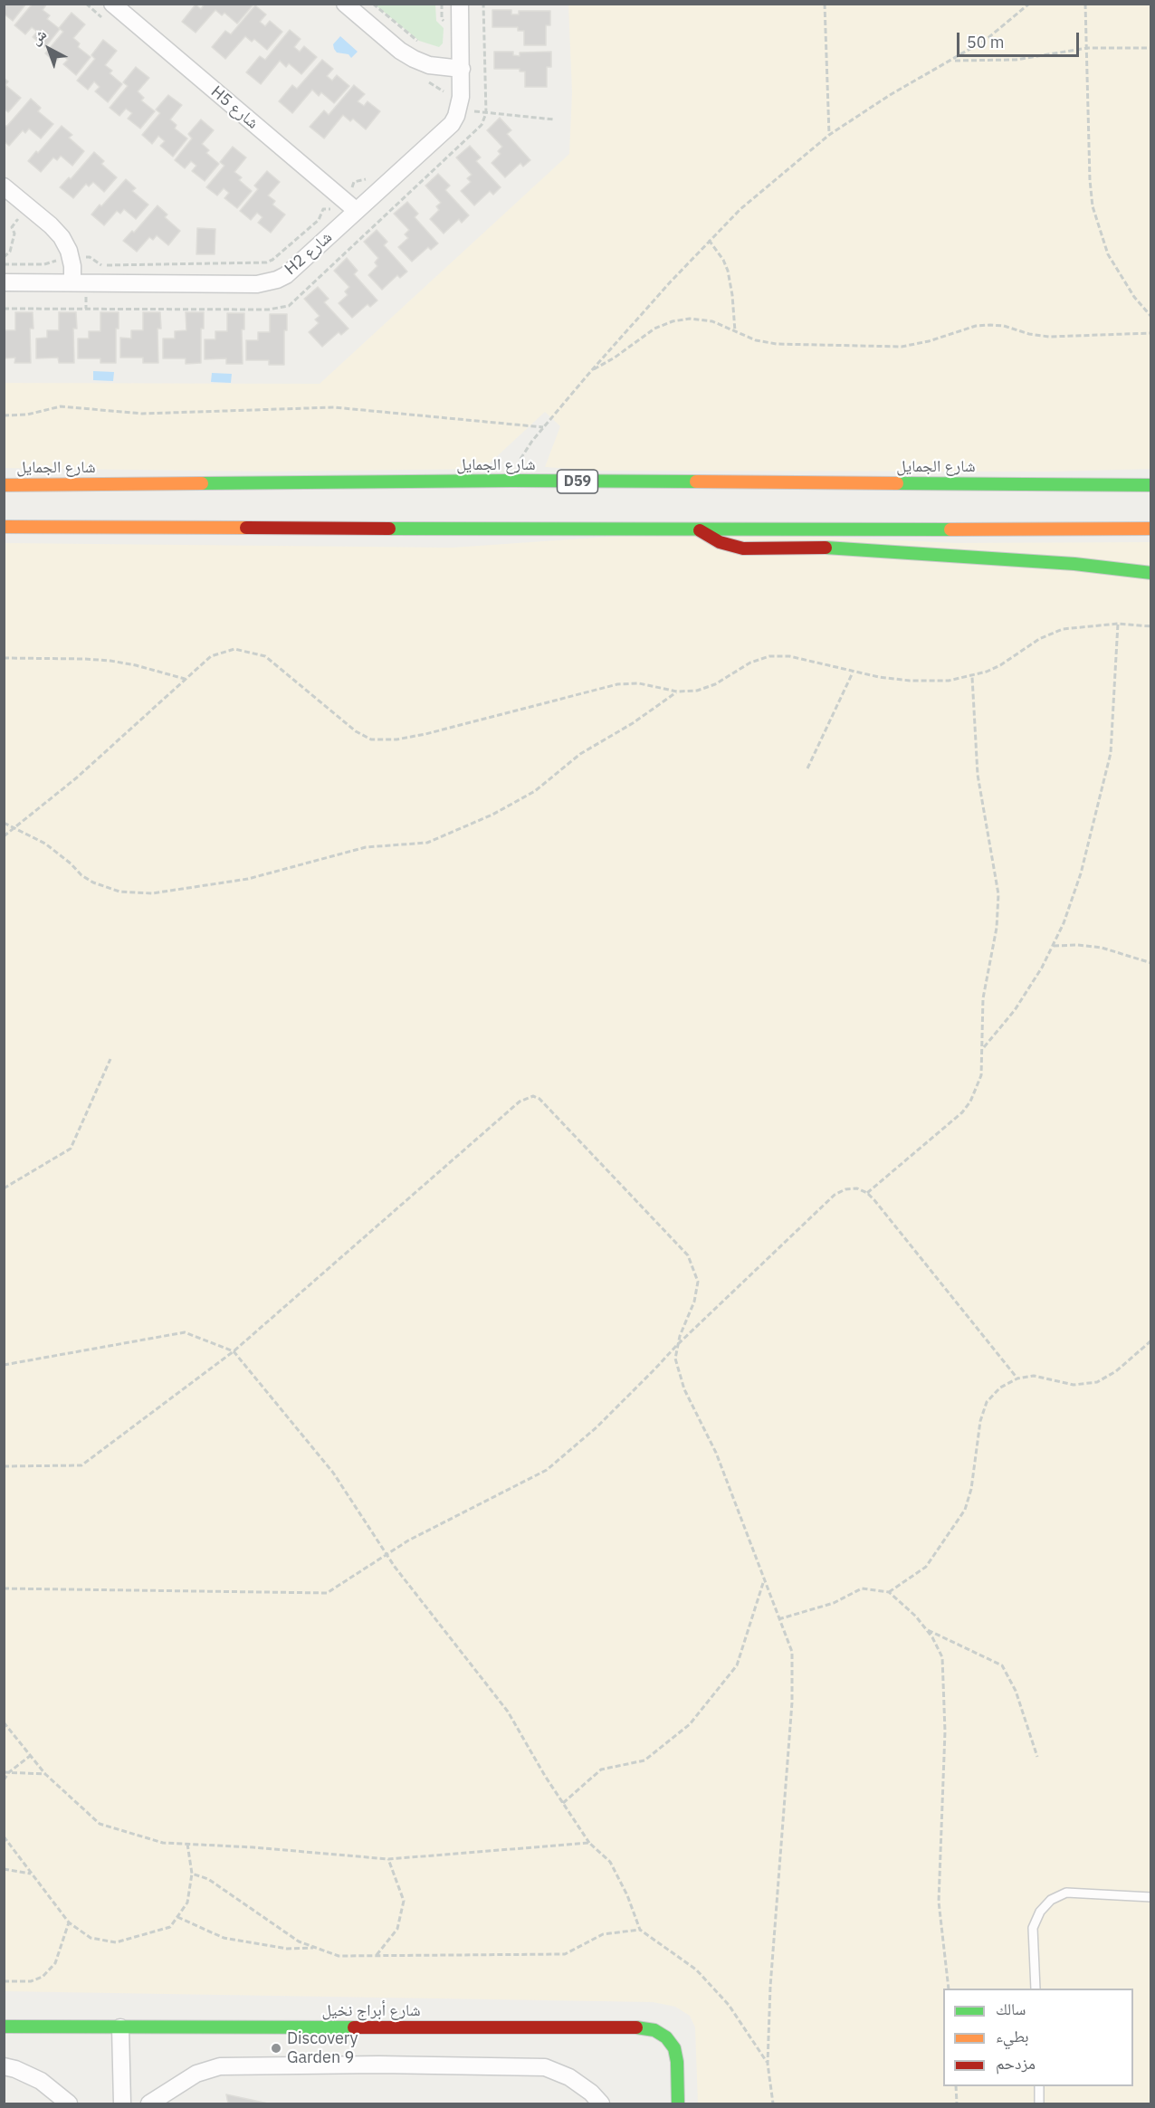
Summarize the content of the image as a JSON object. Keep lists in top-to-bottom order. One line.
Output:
{"streets":{"main road":["شارع الجمايل","D59","شارع أبراج نخيل"],"street":["H5 شارع","H2 شارع"]},"crossings":[["H5 شارع","H2 شارع"]],"places":["Discovery Garden 9"],"legend":["سالك","بطيء","مزدحم"],"scale_bar":"50 m","north":"top left"}
